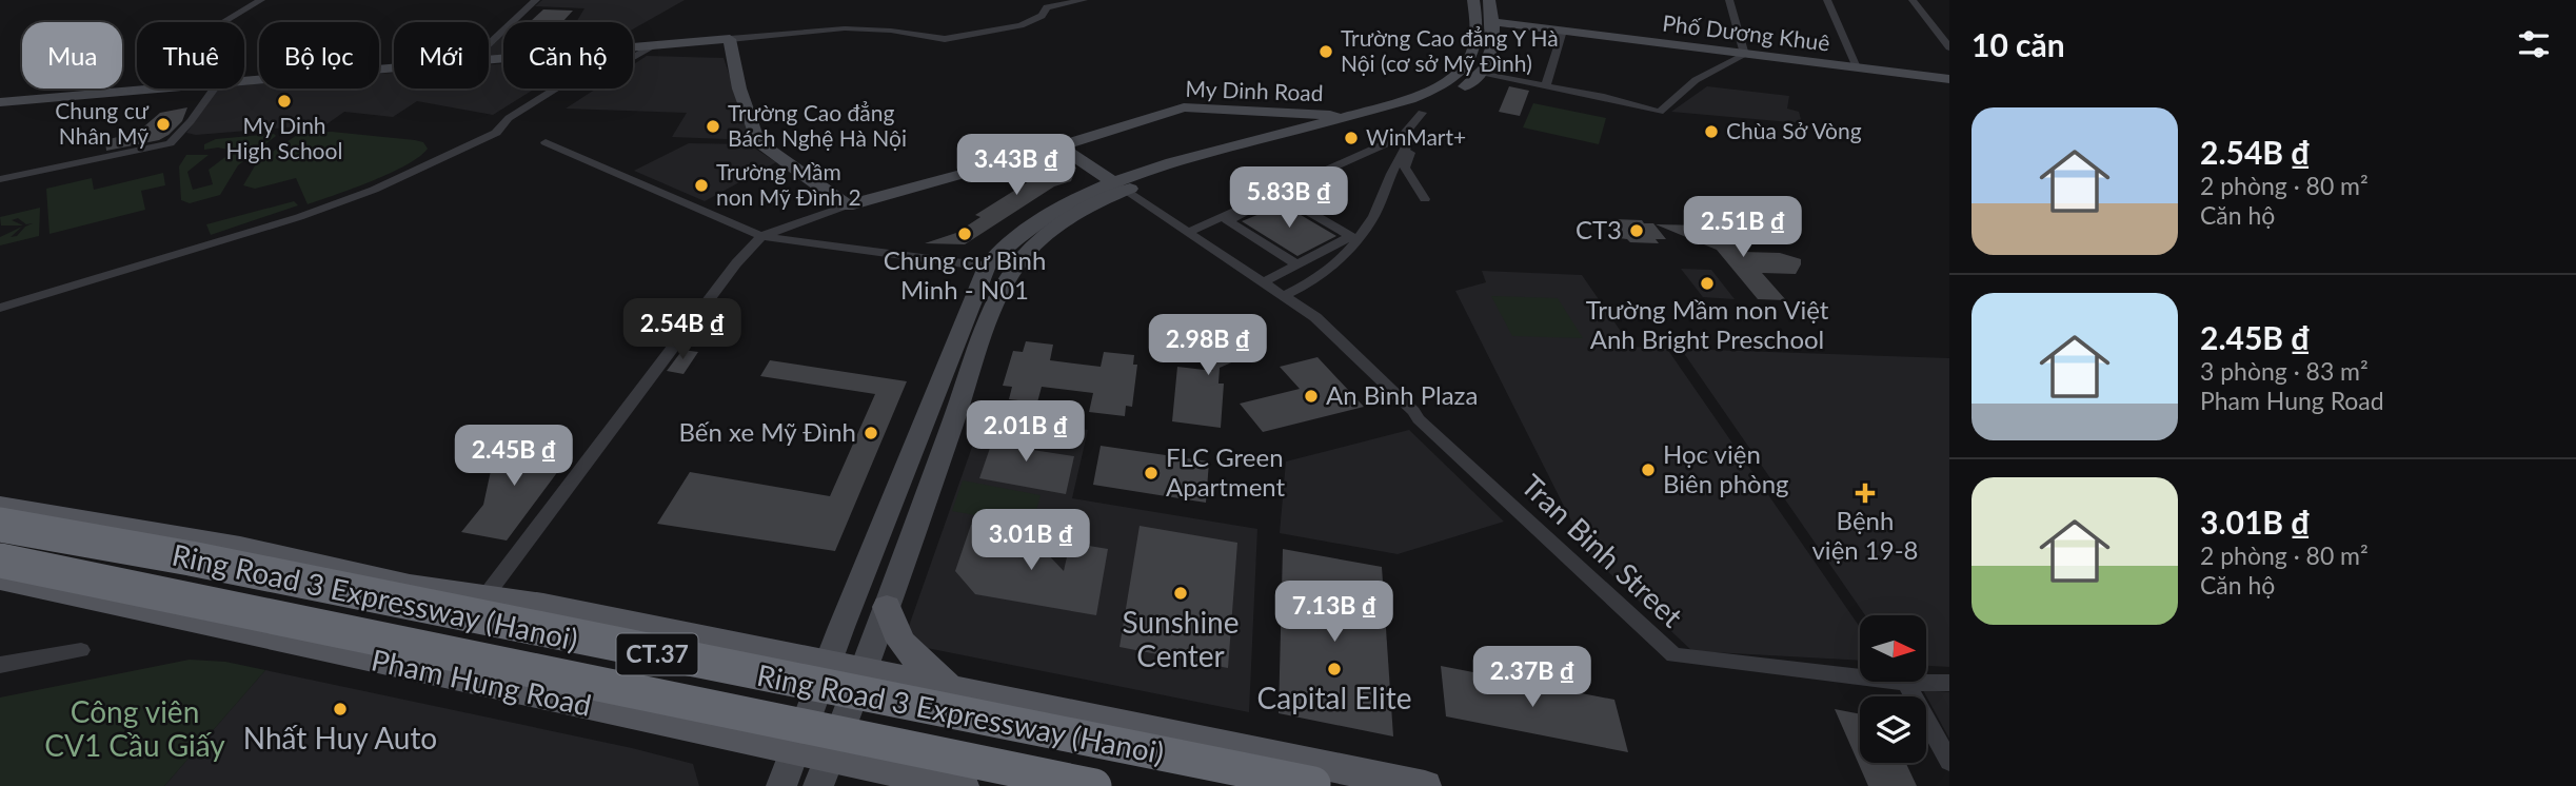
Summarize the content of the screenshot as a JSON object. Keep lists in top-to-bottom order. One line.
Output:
{"streets":{"highway":["Ring Road 3 Expressway (Hanoi)","CT.37"],"main road":["Phố Dương Khuê","My Dinh Road","Tran Binh Street","Pham Hung Road"]},"crossings":[["My Dinh Road","Tran Binh Street"]],"parks":["Công viên CV1 Cầu Giấy"],"places":{"other":["Trường Cao đẳng Y Hà Nội (cơ sở Mỹ Đình)","My Dinh High School","Chung cư Nhân Mỹ","Trường Cao đẳng Bách Nghệ Hà Nội","Chùa Sở Vòng","WinMart+","Trường Mầm non Mỹ Đình 2","CT3","Chung cư Bình Minh - N01","Trường Mầm non Việt Anh Bright Preschool","An Bình Plaza","Bến xe Mỹ Đình","Học viện Biên phòng","FLC Green Apartment","Sunshine Center","Capital Elite","Nhất Huy Auto"],"health":["Bệnh viện 19-8"]},"north":"right","page":{"heading":"10 căn","chip":["Mua","Thuê","Bộ lọc","Mới","Căn hộ"],"list":[{"name":"2.54B ₫","note":"2 phòng · 80 m² · Căn hộ"},{"name":"2.45B ₫","note":"3 phòng · 83 m² · Pham Hung Road"},{"name":"3.01B ₫","note":"2 phòng · 80 m² · Căn hộ"}],"price":["3.43B ₫","5.83B ₫","2.51B ₫","2.54B ₫","2.98B ₫","2.01B ₫","2.45B ₫","3.01B ₫","7.13B ₫","2.37B ₫"]}}
